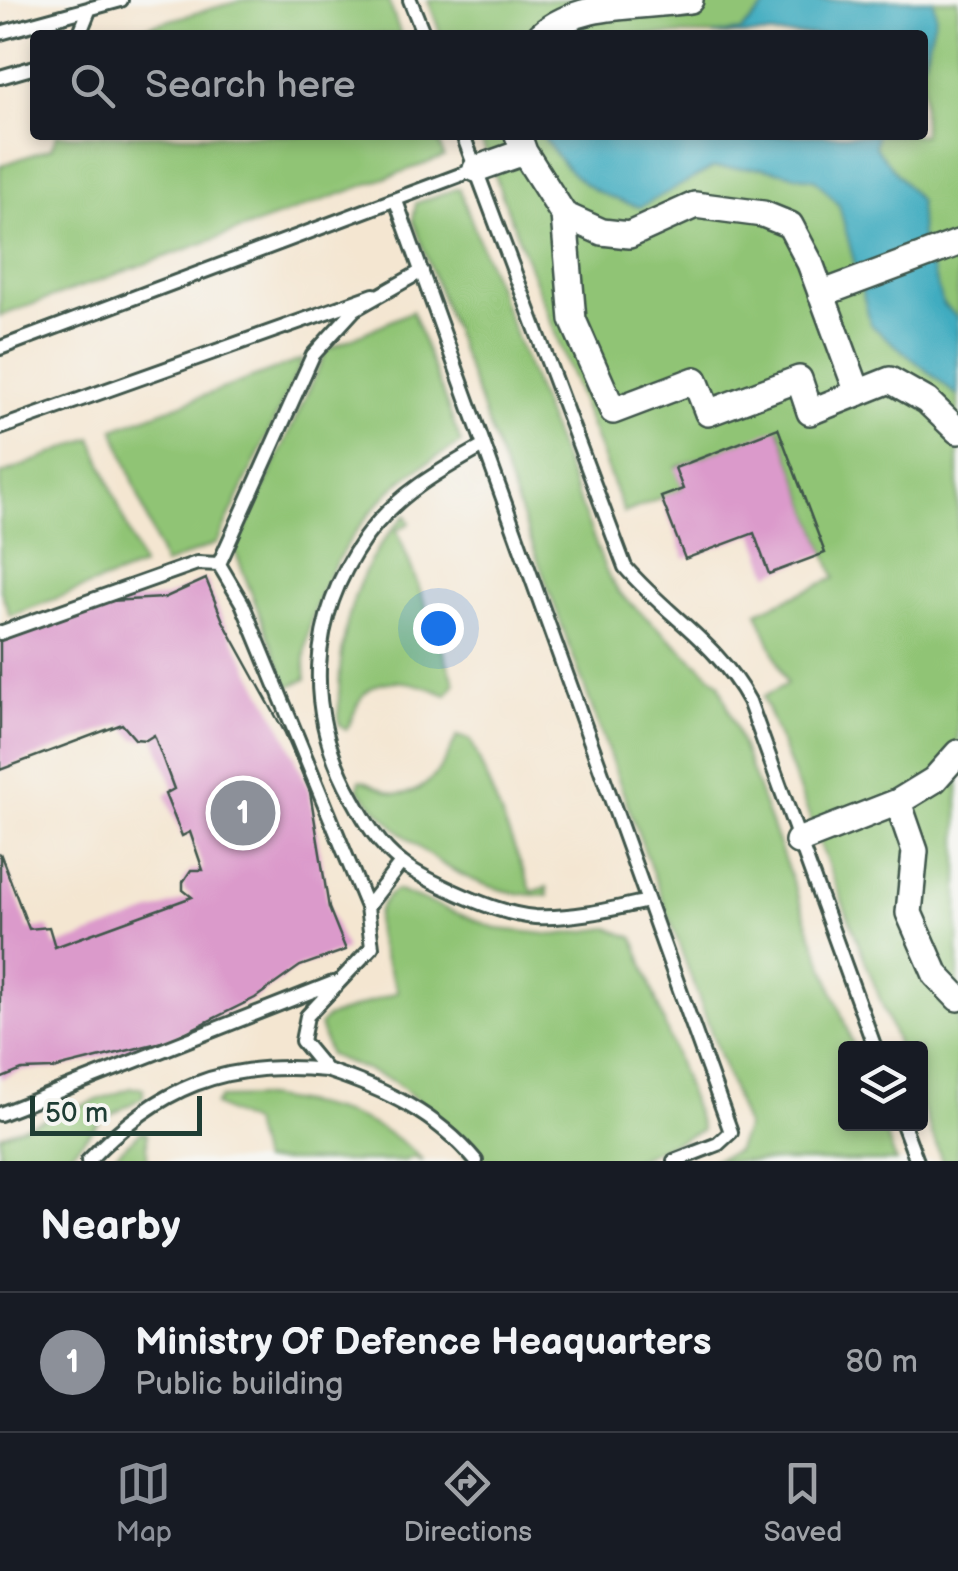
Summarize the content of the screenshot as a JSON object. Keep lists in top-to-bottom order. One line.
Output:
{"scale_bar":"50 m","page":{"search":"Search here","pins":"1","scale":"50 m","heading":"Nearby","list":[{"mark":"1","name":"Ministry Of Defence Heaquarters","note":"Public building","value":"80 m"}],"nav":["Map","Directions","Saved"]}}
